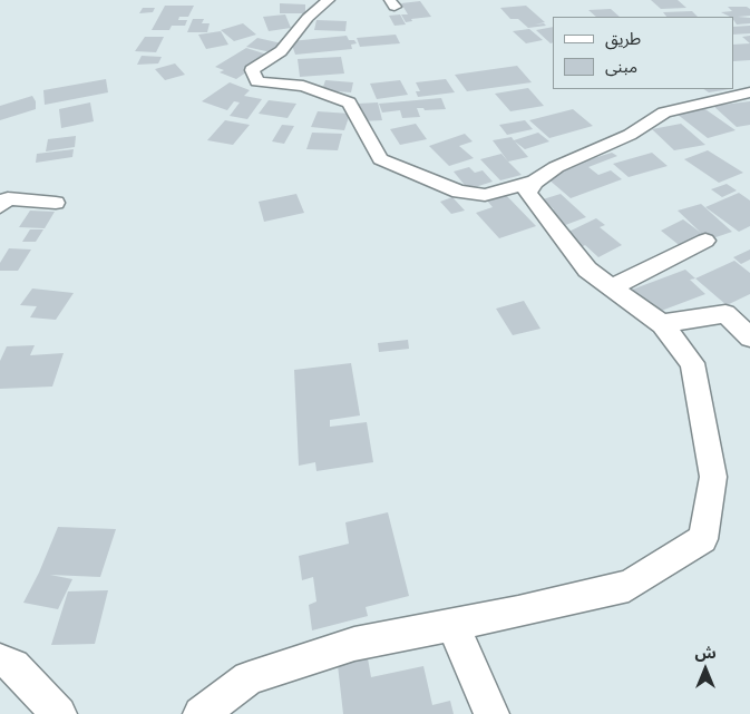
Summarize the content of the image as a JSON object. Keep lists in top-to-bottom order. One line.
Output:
{"legend":["طريق","مبنى"],"north":"top"}
